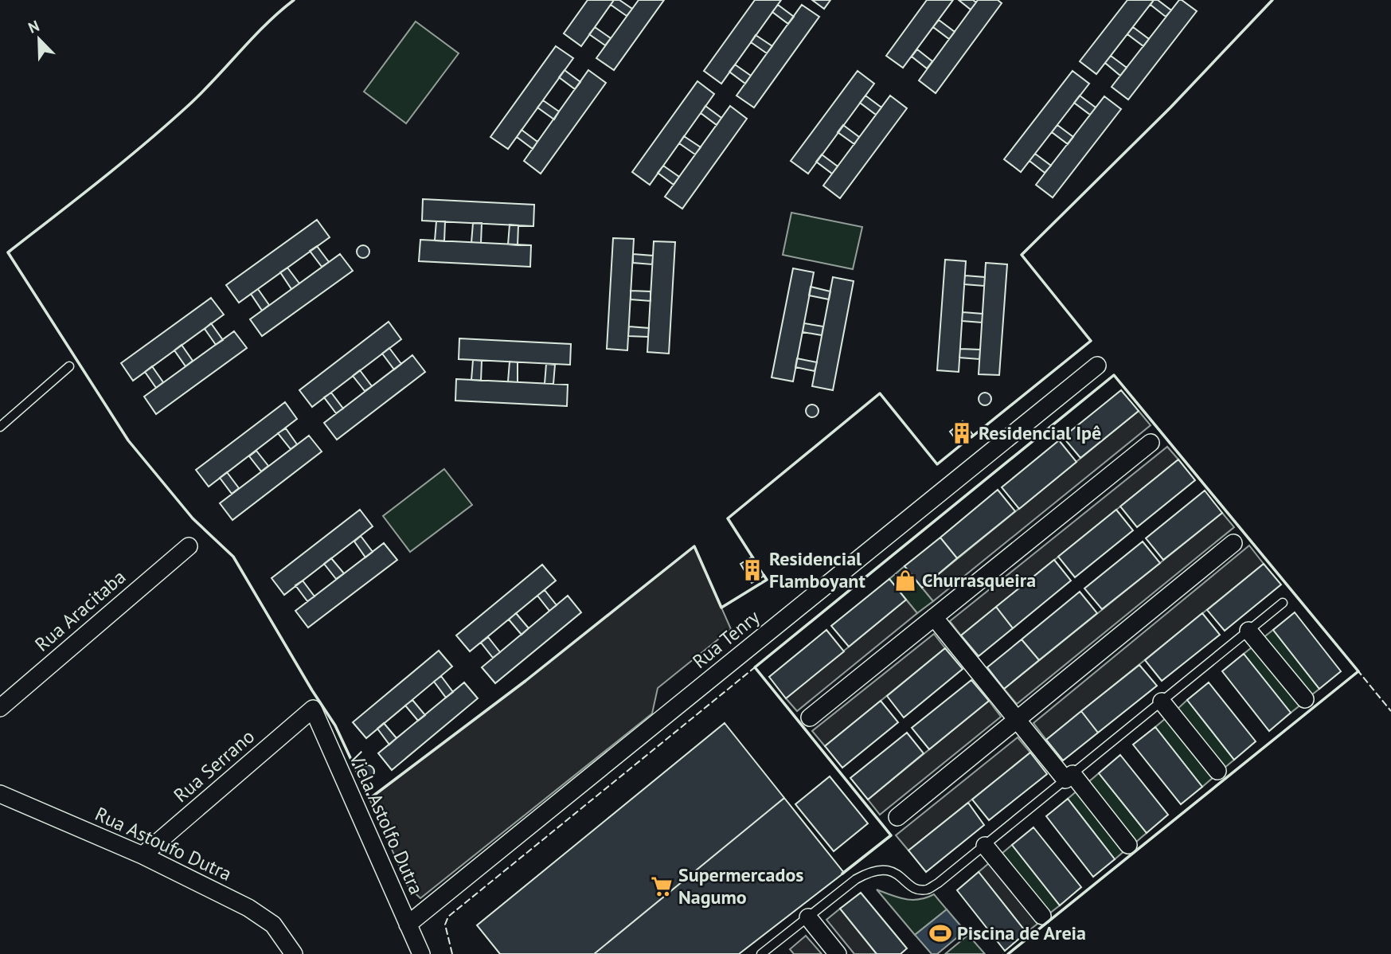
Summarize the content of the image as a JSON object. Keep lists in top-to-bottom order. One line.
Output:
{"streets":{"street":["Rua Aracitaba","Rua Tenry","Rua Serrano","Viela Astolfo Dutra","Rua Astoufo Dutra"]},"crossings":[["Rua Tenry","Viela Astolfo Dutra"],["Rua Serrano","Viela Astolfo Dutra"],["Rua Serrano","Rua Astoufo Dutra"]],"places":{"building":["Residencial Ipê","Residencial Flamboyant"],"shop":["Churrasqueira"],"supermarket":["Supermercados Nagumo"],"sports":["Piscina de Areia"]},"north":"top left"}
